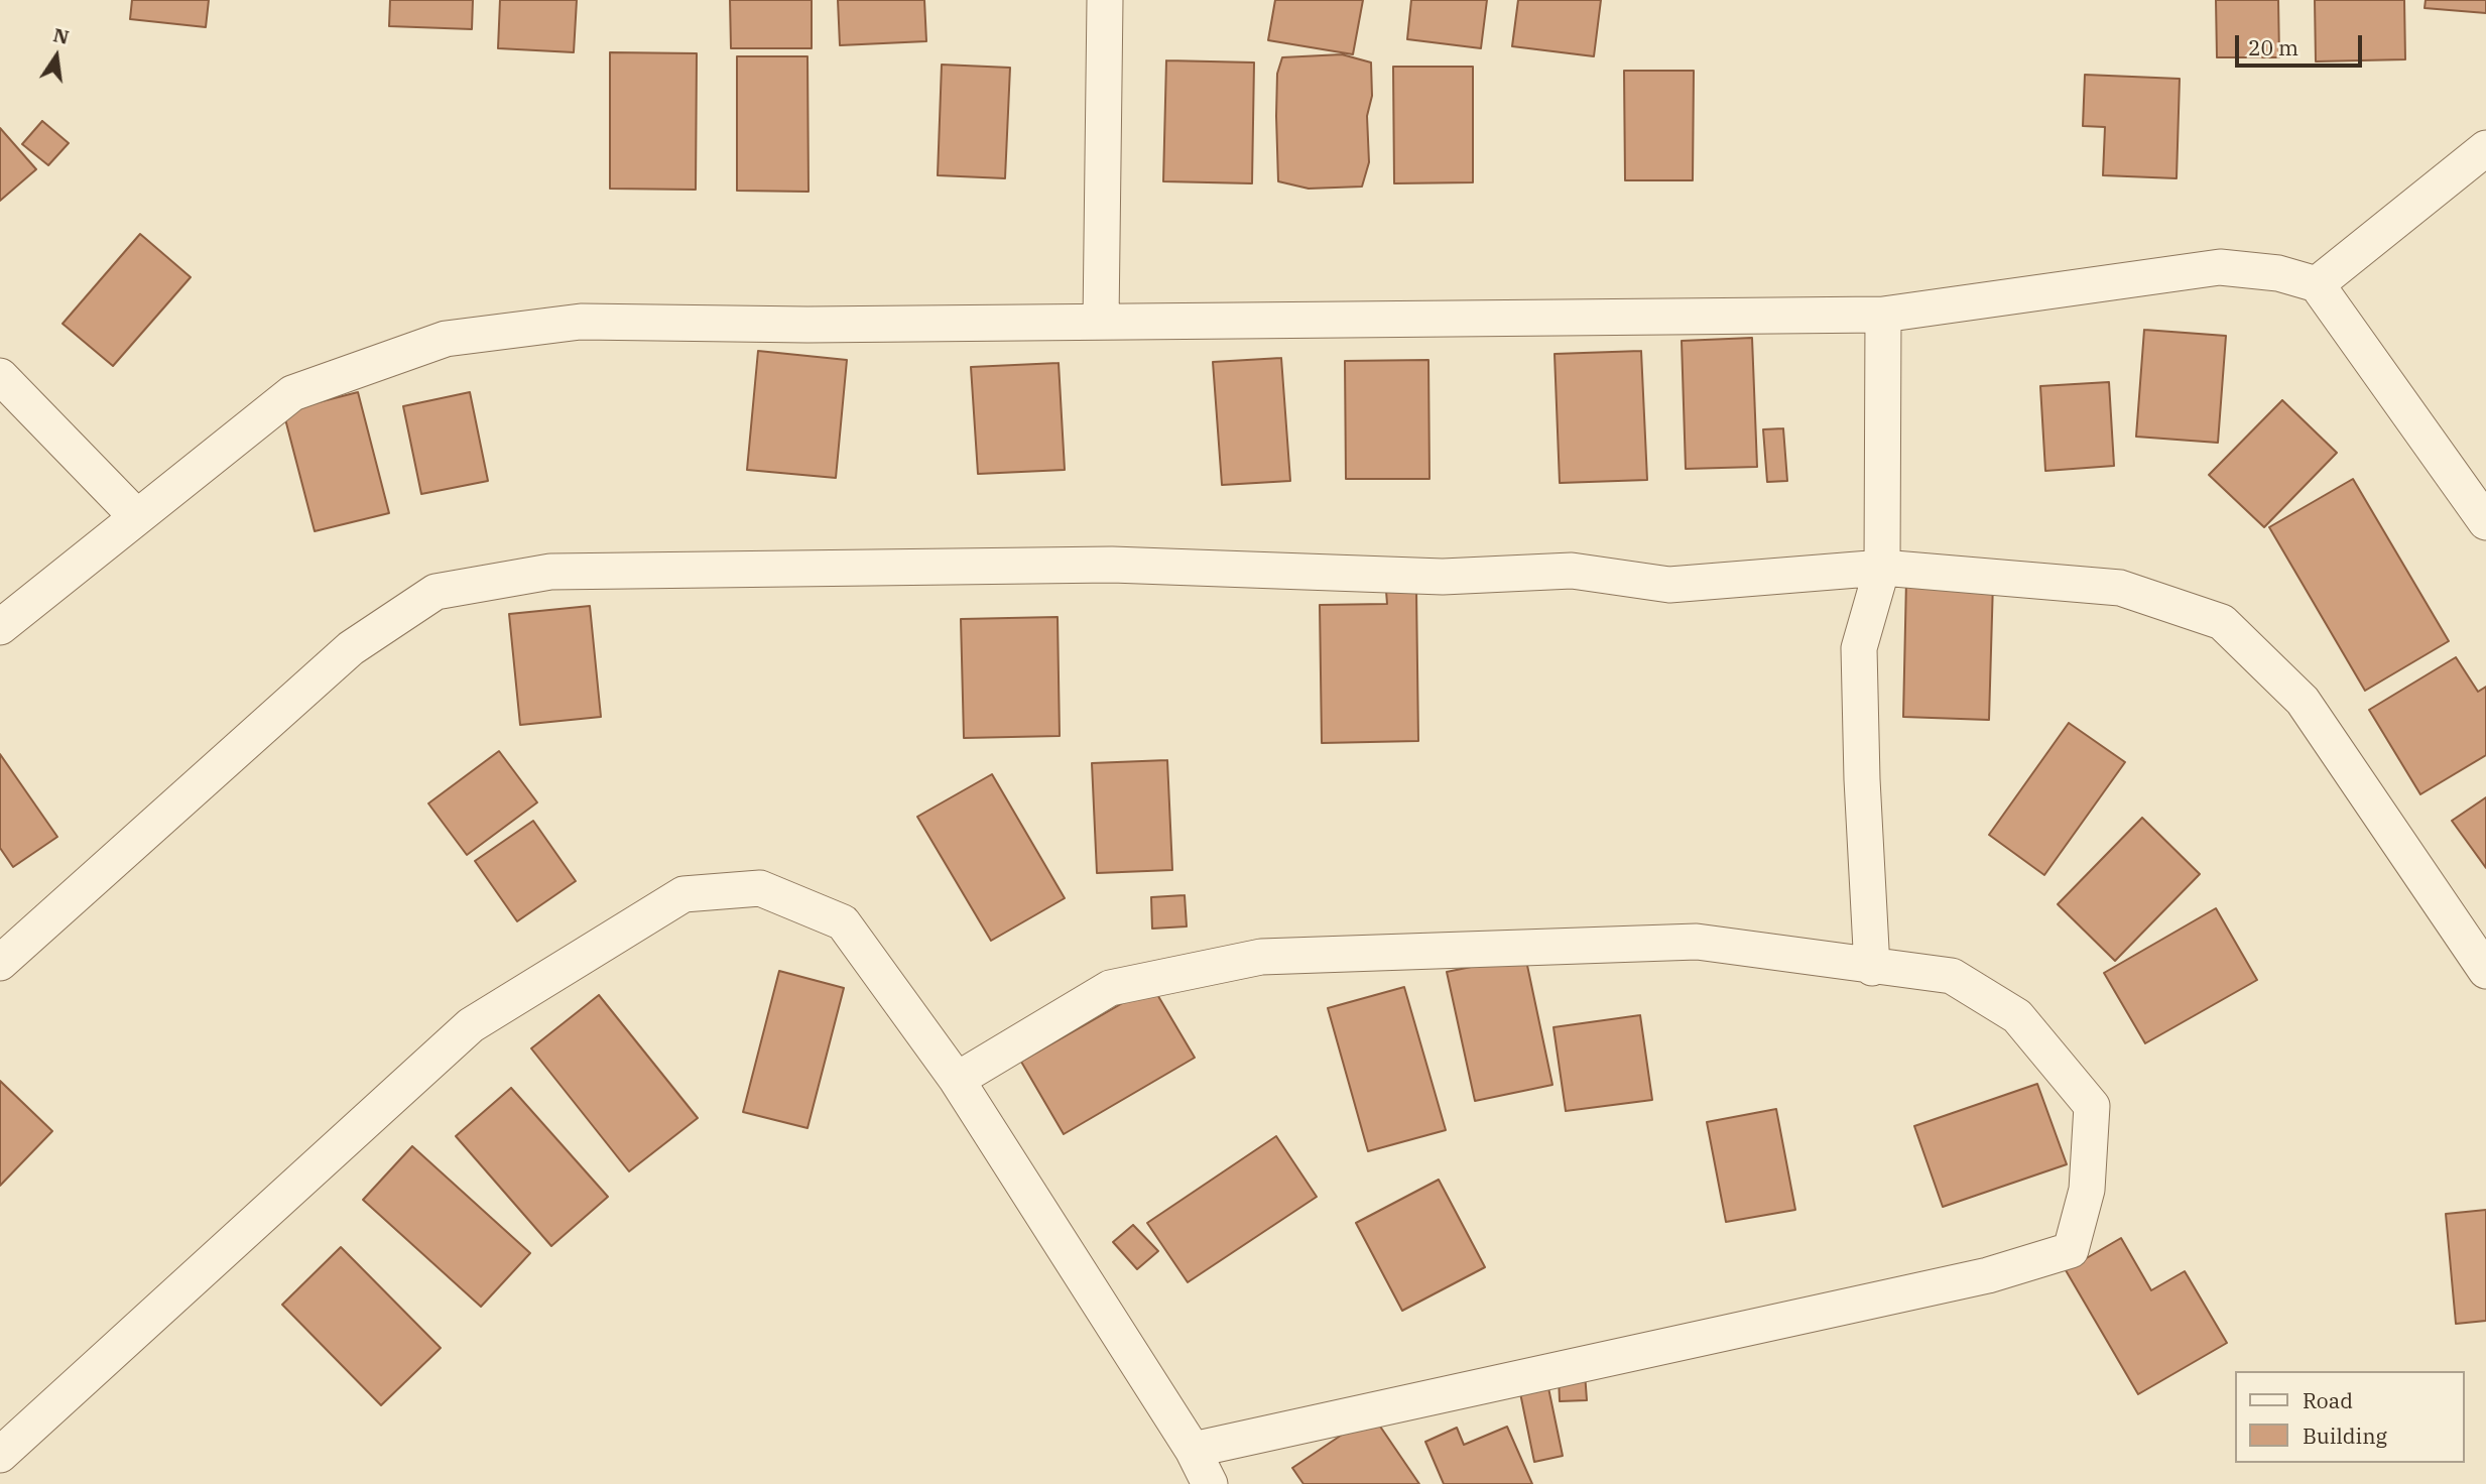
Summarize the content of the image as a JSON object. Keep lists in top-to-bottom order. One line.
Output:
{"legend":["Road","Building"],"scale_bar":"20 m","north":"top"}
